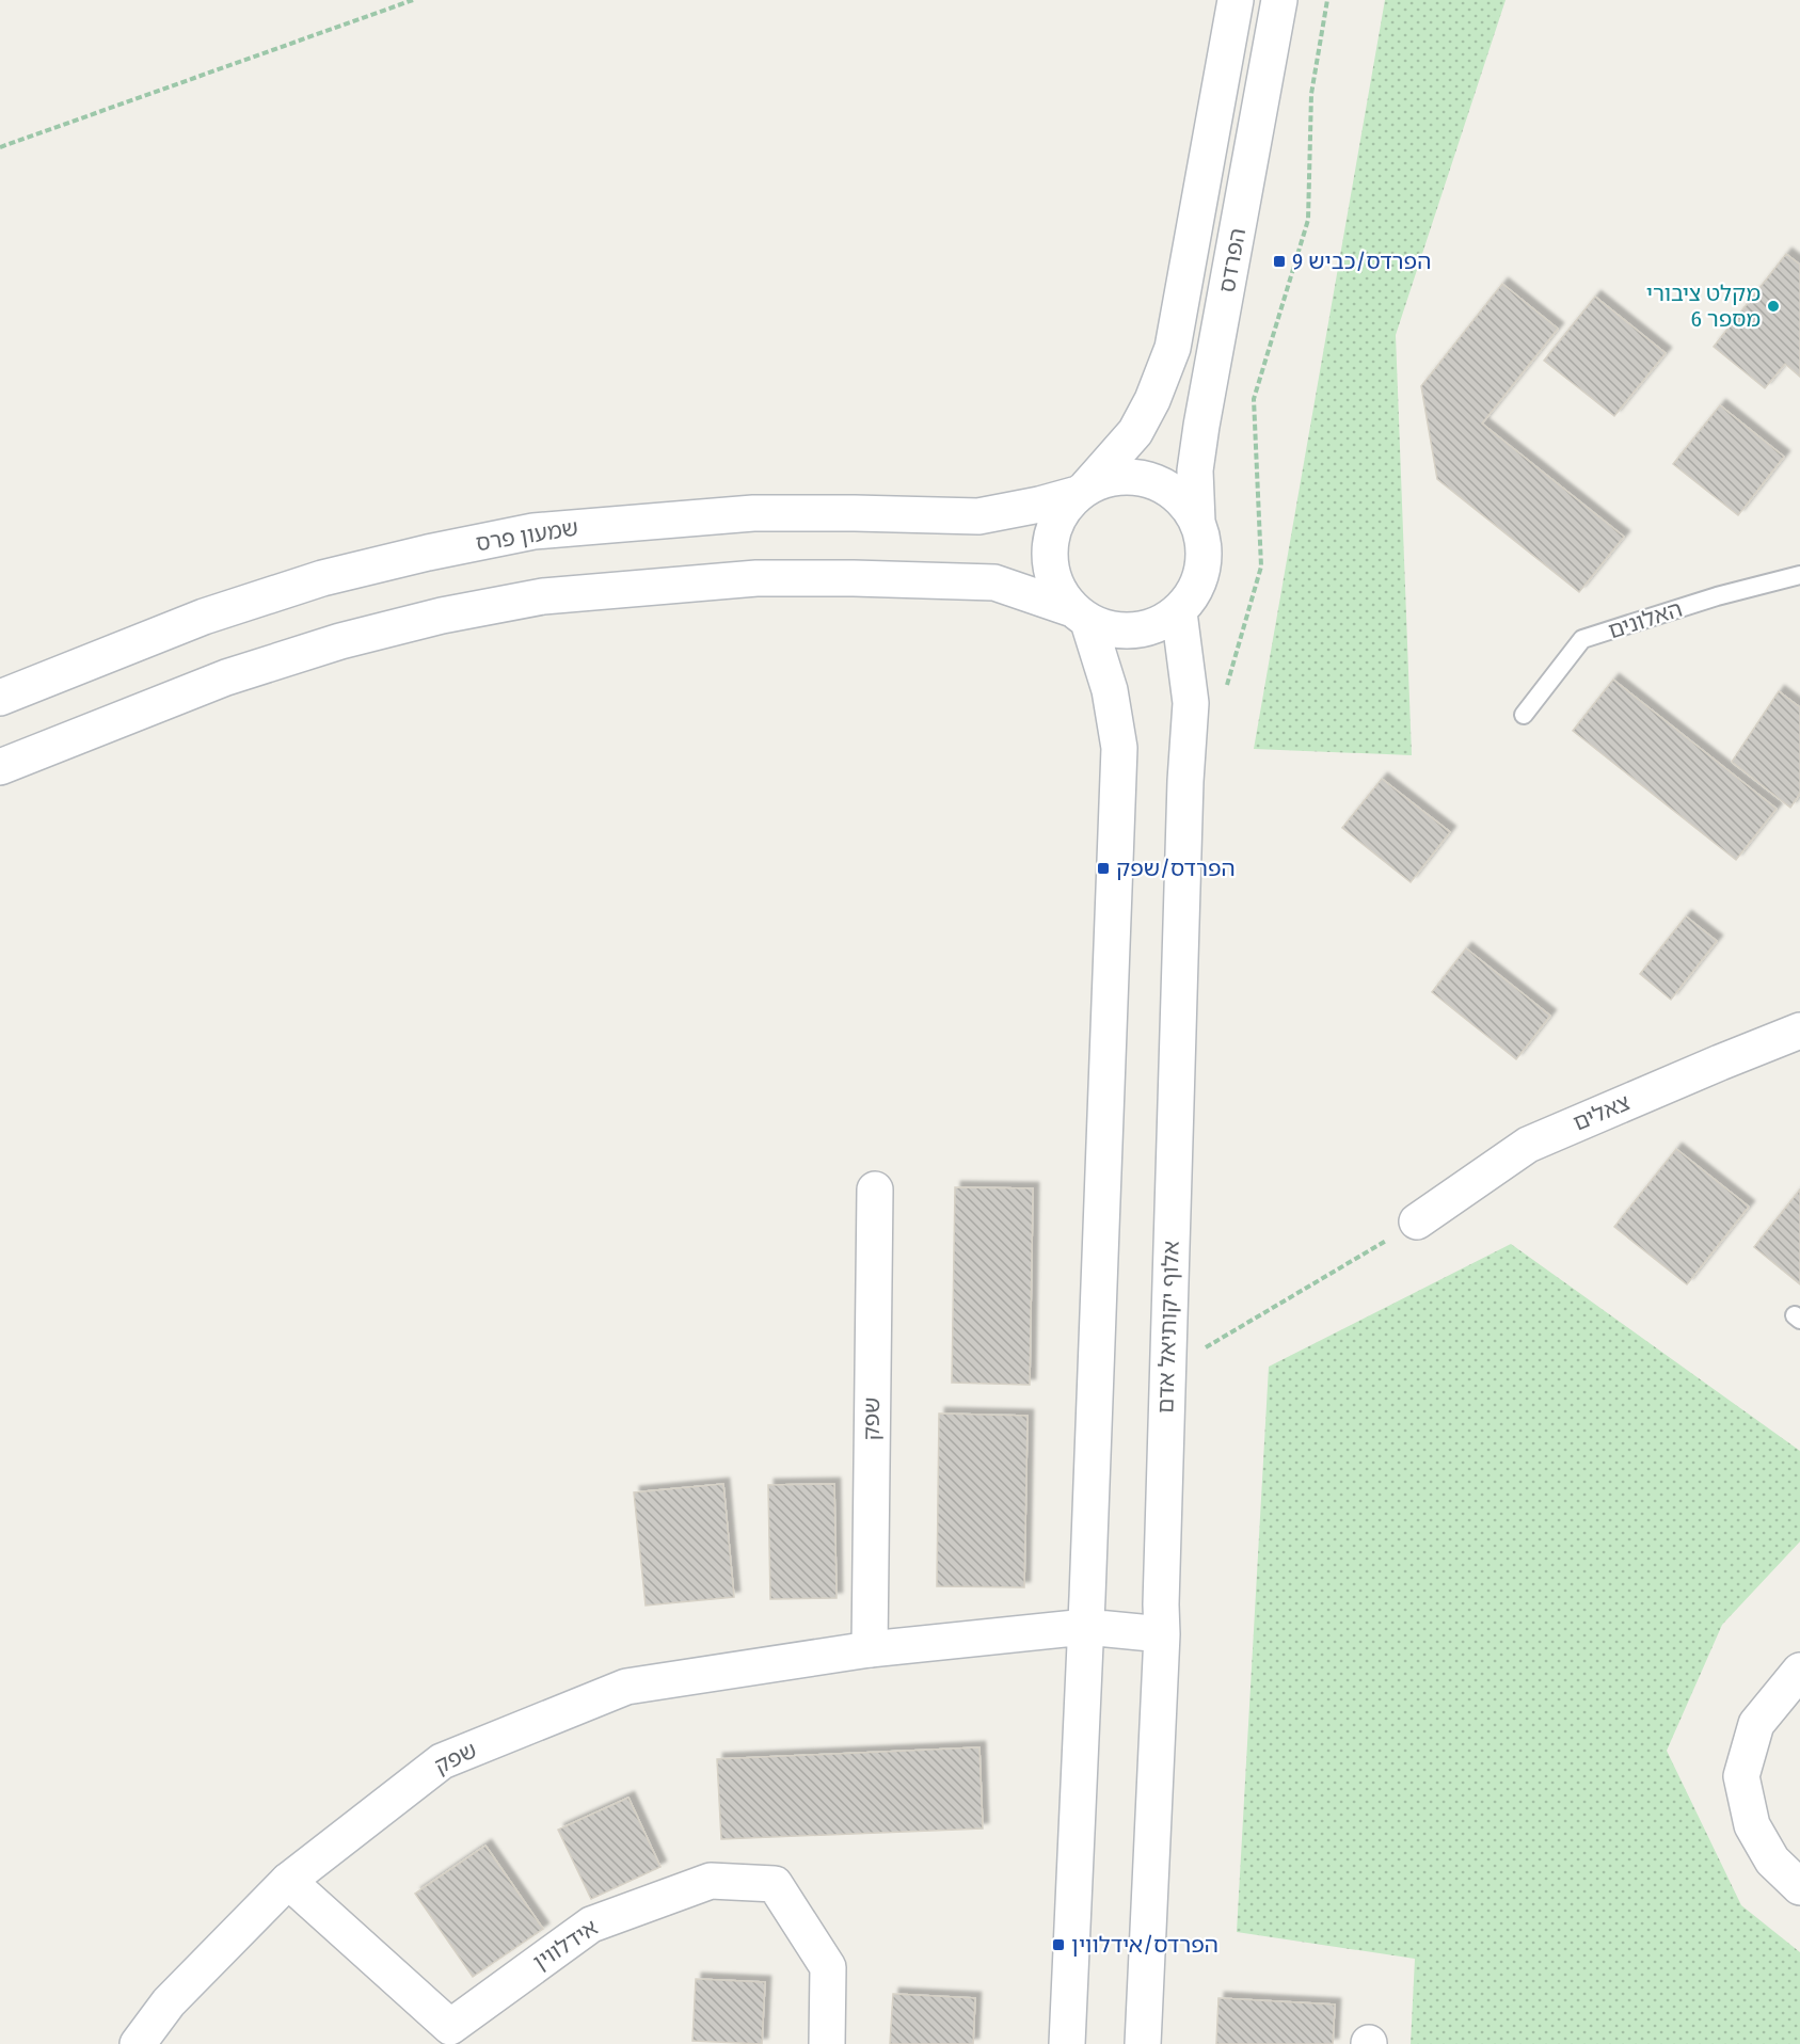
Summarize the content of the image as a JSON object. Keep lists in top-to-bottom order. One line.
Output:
{"streets":{"street":["הפרדס","שמעון פרס","צאלים","אלוף יקותיאל אדם","שפק","אידלווין"],"lane":["האלונים"]},"crossings":[["הפרדס","שמעון פרס"],["הפרדס","אלוף יקותיאל אדם"],["שמעון פרס","אלוף יקותיאל אדם"],["אלוף יקותיאל אדם","שפק"],["שפק","אידלווין"]],"places":{"transit":["הפרדס/כביש 9","הפרדס/שפק","הפרדס/אידלווין"],"other":["מקלט ציבורי מספר 6"]}}
